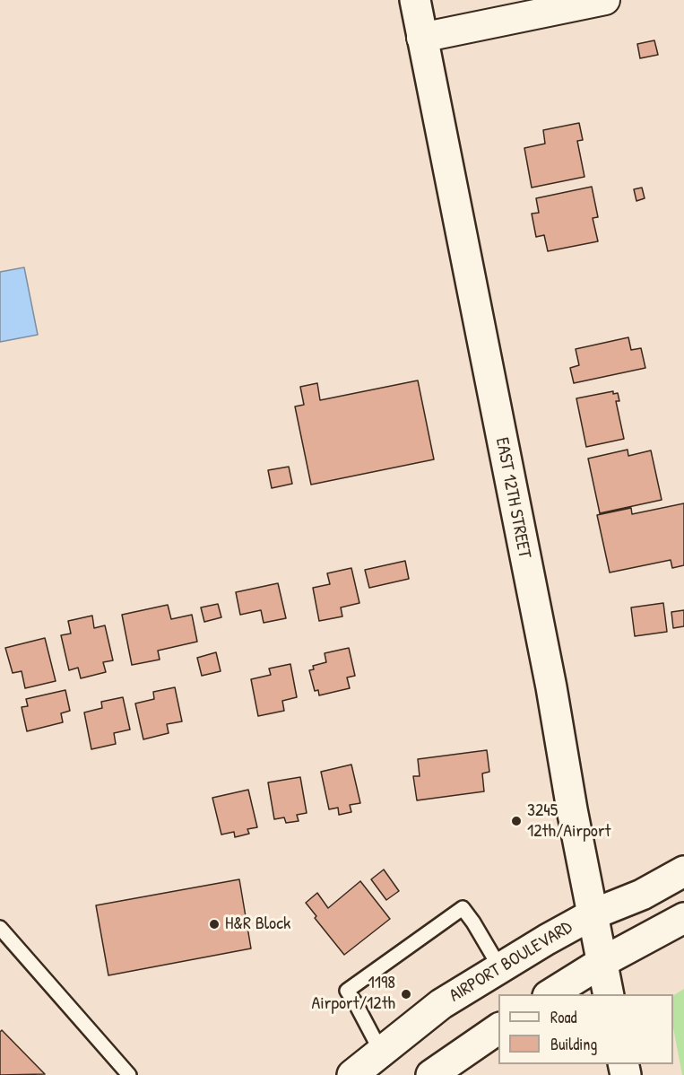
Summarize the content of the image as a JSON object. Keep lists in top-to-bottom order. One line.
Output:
{"streets":{"street":["EAST 12TH STREET","AIRPORT BOULEVARD"]},"crossings":[["EAST 12TH STREET","AIRPORT BOULEVARD"]],"places":["3245 12th/Airport","H&R Block","1198 Airport/12th"],"legend":["Road","Building"]}
